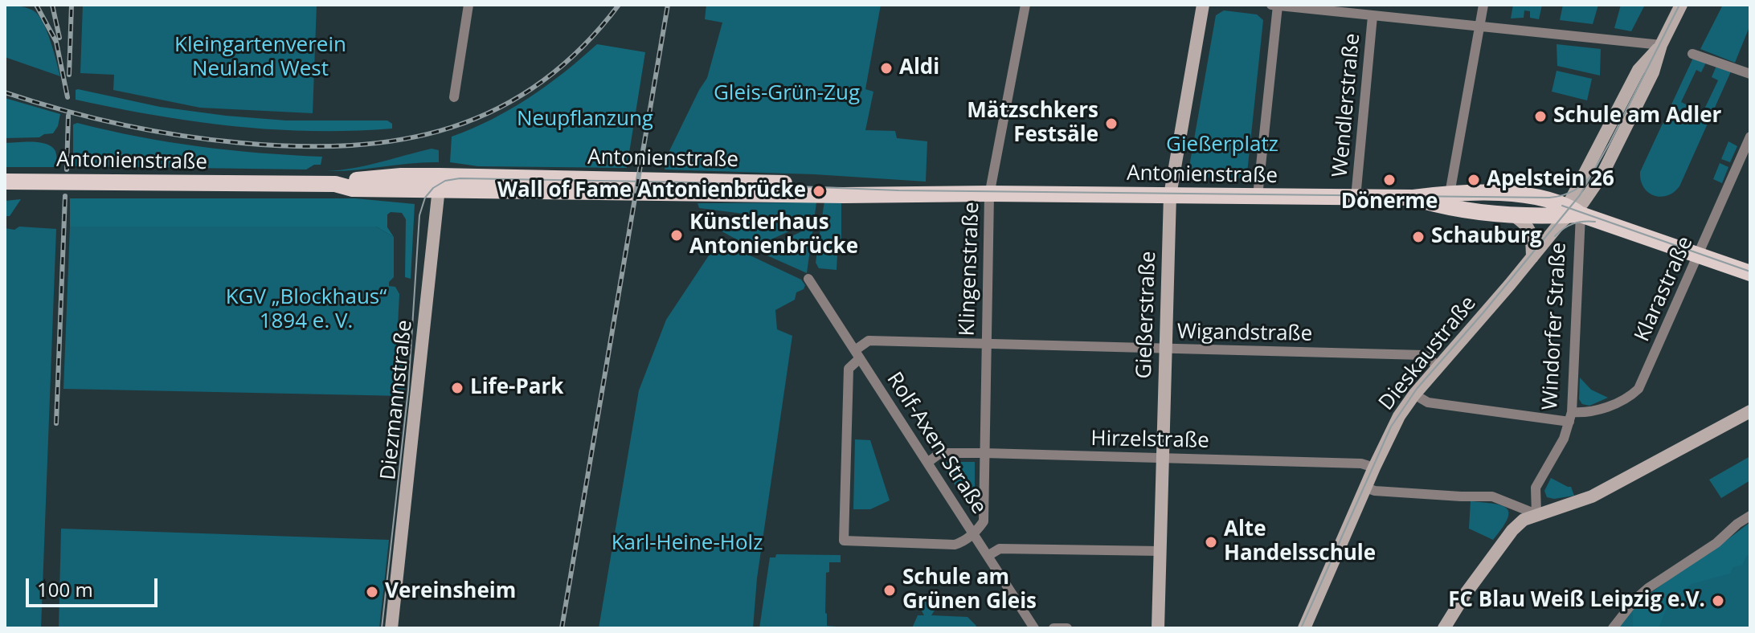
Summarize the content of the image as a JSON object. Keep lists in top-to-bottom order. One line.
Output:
{"streets":{"main road":["Antonienstraße"],"street":["Wendlerstraße","Klingenstraße","Klarastraße","Gießerstraße","Windorfer Straße","Wigandstraße","Dieskaustraße","Diezmannstraße","Hirzelstraße","Rolf-Axen-Straße"]},"crossings":[["Wendlerstraße","Antonienstraße"],["Antonienstraße","Klingenstraße"],["Antonienstraße","Klarastraße"],["Antonienstraße","Gießerstraße"],["Antonienstraße","Windorfer Straße"],["Antonienstraße","Dieskaustraße"],["Antonienstraße","Diezmannstraße"],["Klingenstraße","Wigandstraße"],["Klingenstraße","Hirzelstraße"],["Klingenstraße","Rolf-Axen-Straße"],["Klarastraße","Windorfer Straße"],["Klarastraße","Dieskaustraße"],["Gießerstraße","Wigandstraße"],["Gießerstraße","Hirzelstraße"],["Windorfer Straße","Dieskaustraße"],["Wigandstraße","Dieskaustraße"],["Wigandstraße","Rolf-Axen-Straße"],["Dieskaustraße","Hirzelstraße"],["Hirzelstraße","Rolf-Axen-Straße"]],"parks":["Kleingartenverein Neuland West","Gleis-Grün-Zug","Neupflanzung","Gießerplatz","KGV „Blockhaus“ 1894 e. V.","Karl-Heine-Holz"],"places":["Aldi","Schule am Adler","Mätzschkers Festsäle","Dönerme","Apelstein 26","Wall of Fame Antonienbrücke","Künstlerhaus Antonienbrücke","Schauburg","Life-Park","Alte Handelsschule","Schule am Grünen Gleis","Vereinsheim","FC Blau Weiß Leipzig e.V."],"scale_bar":"100 m"}
